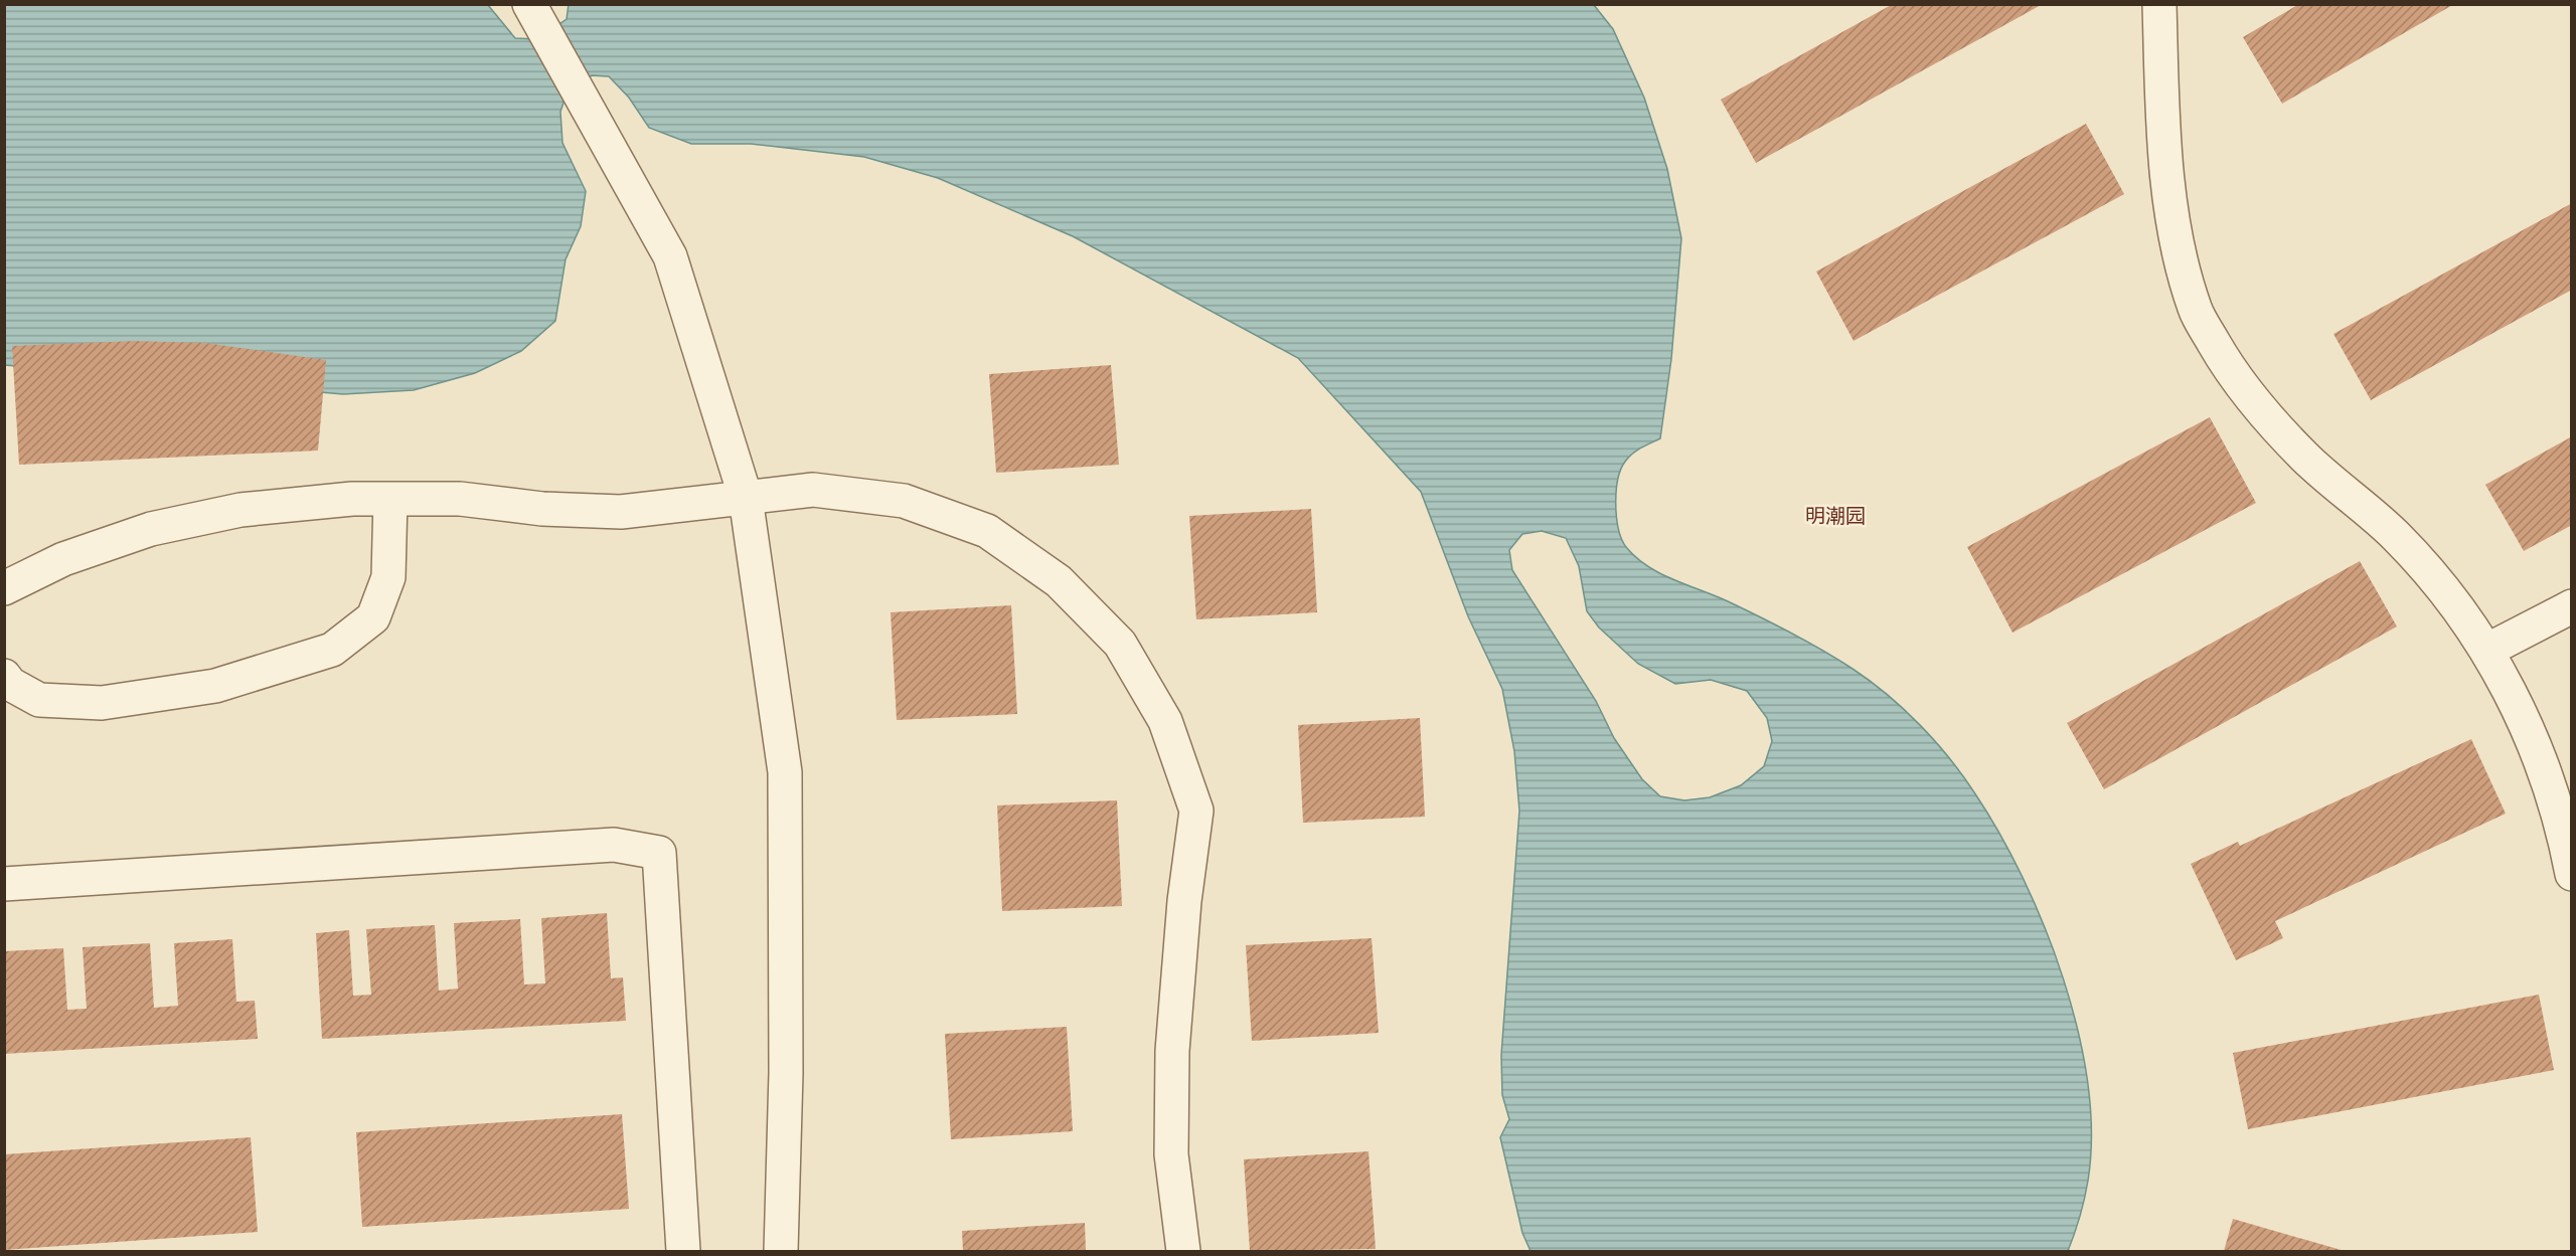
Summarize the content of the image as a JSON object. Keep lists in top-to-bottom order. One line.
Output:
{"districts":["明潮园"]}
